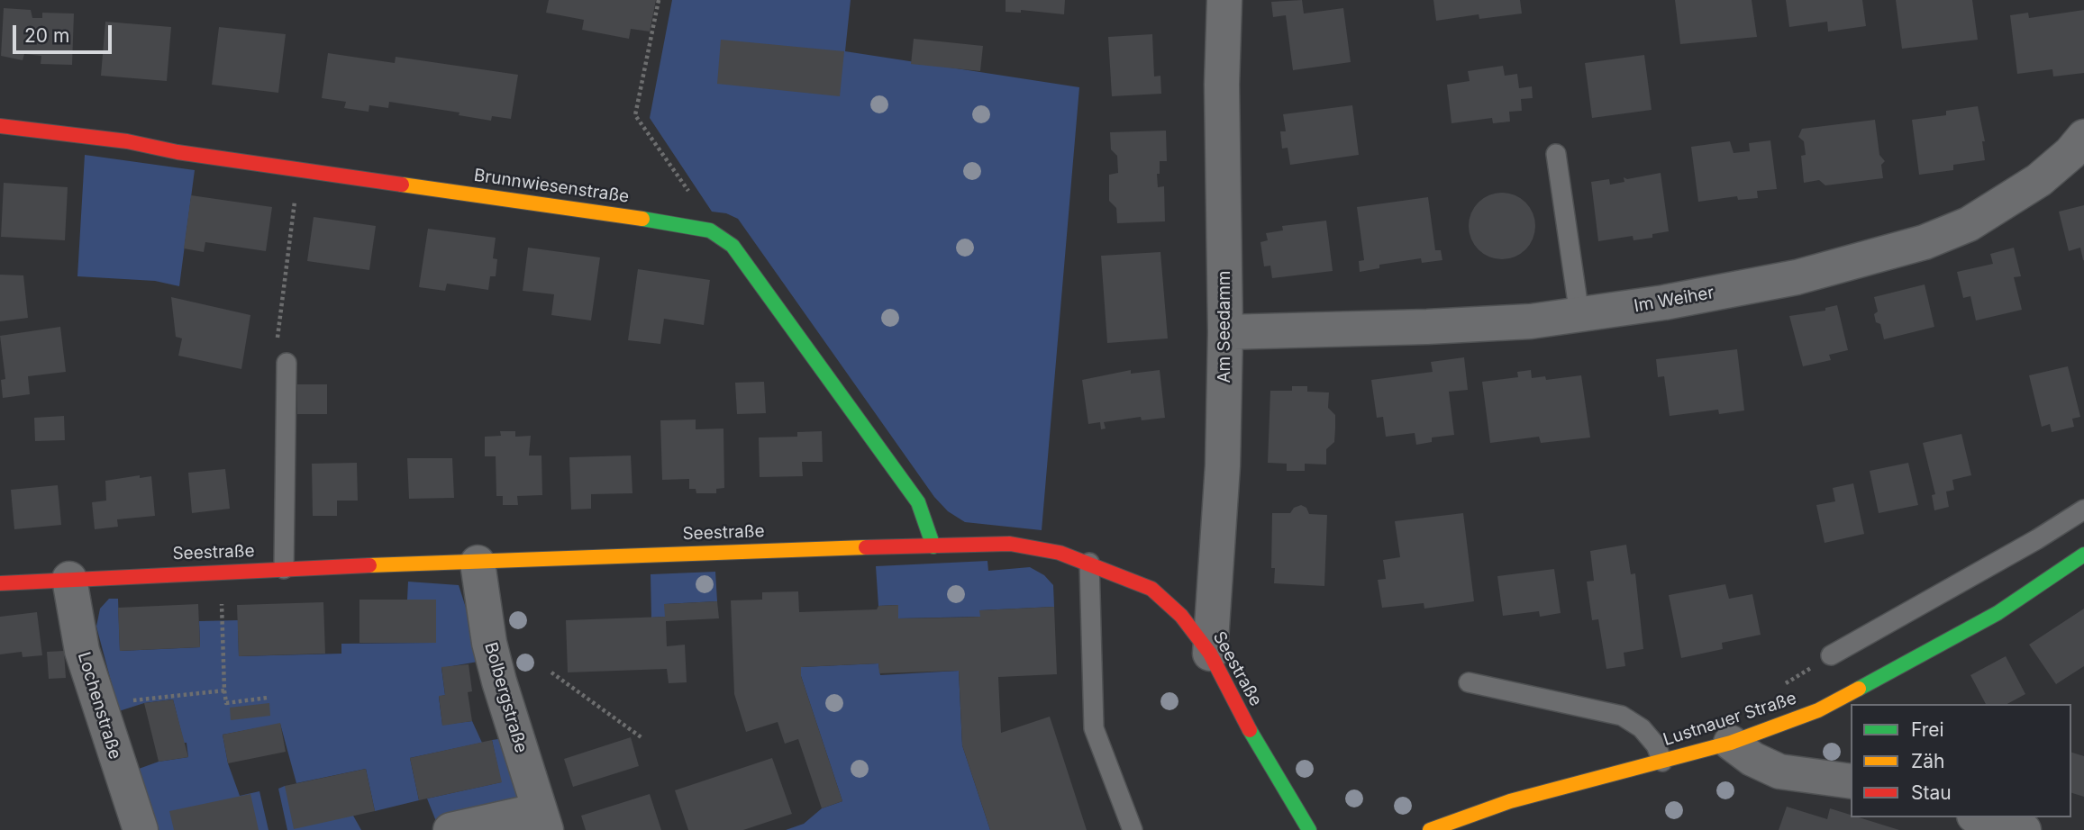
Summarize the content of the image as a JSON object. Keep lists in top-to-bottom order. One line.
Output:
{"streets":{"street":["Brunnwiesenstraße","Im Weiher","Am Seedamm","Seestraße","Bolbergstraße","Lochenstraße","Lustnauer Straße"]},"crossings":[["Brunnwiesenstraße","Seestraße"],["Im Weiher","Am Seedamm"],["Am Seedamm","Seestraße"],["Seestraße","Bolbergstraße"],["Seestraße","Lochenstraße"]],"legend":["Frei","Zäh","Stau"],"scale_bar":"20 m"}
